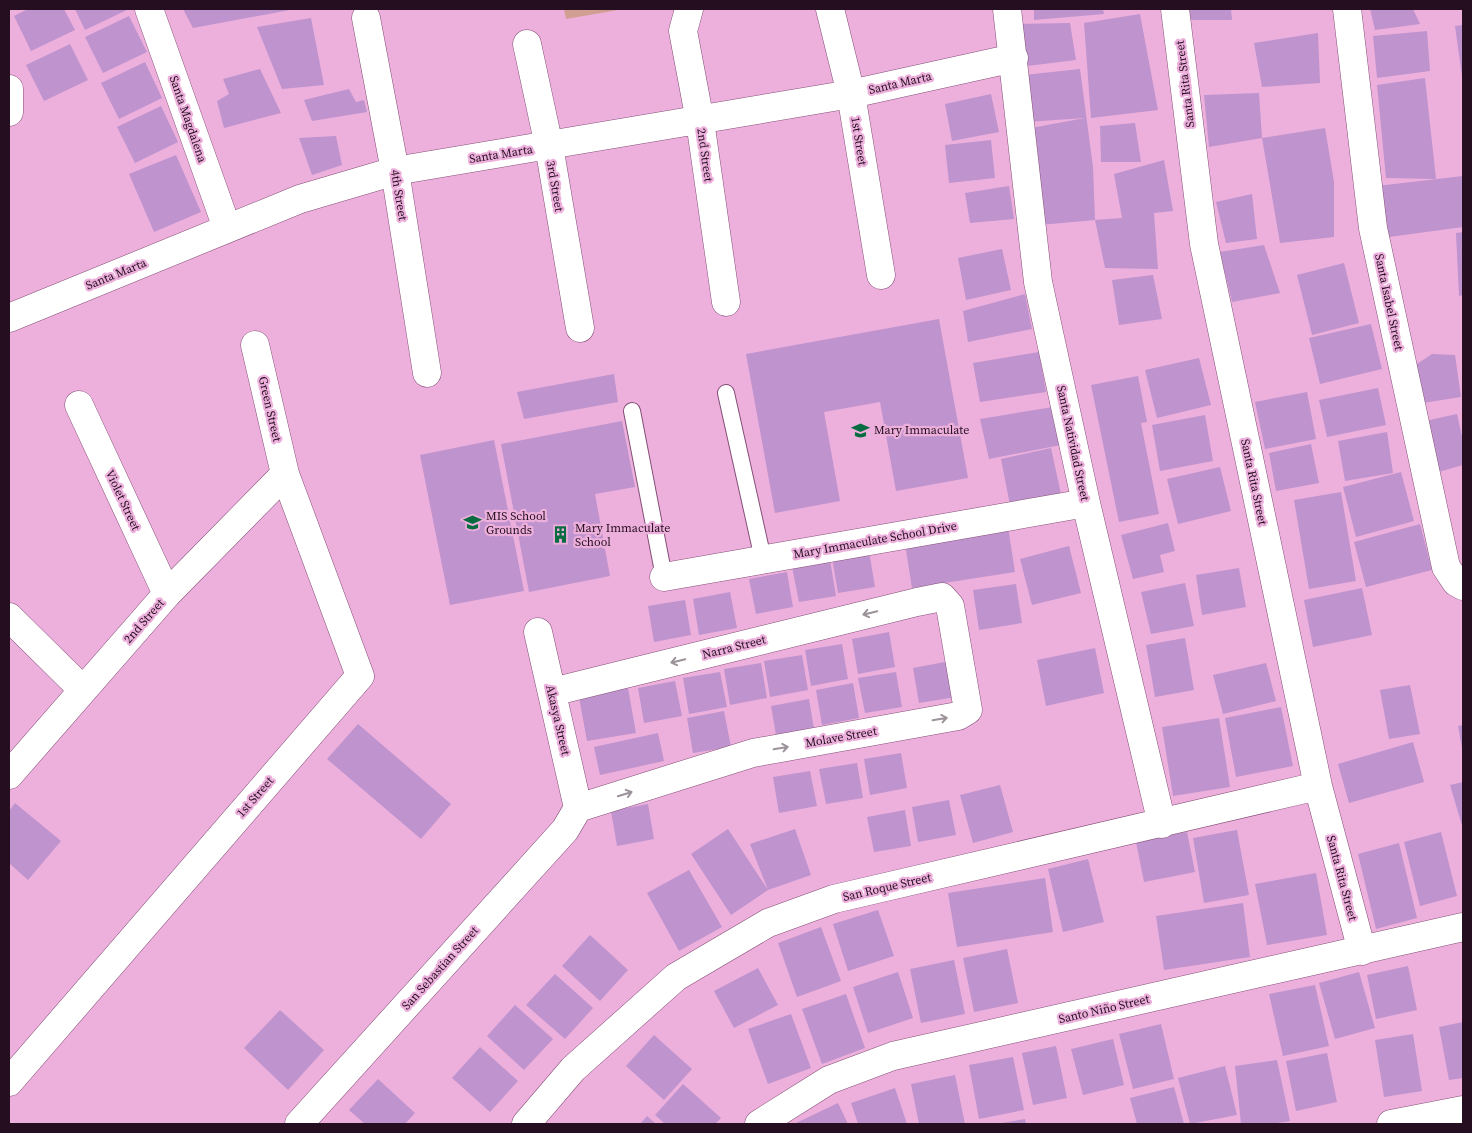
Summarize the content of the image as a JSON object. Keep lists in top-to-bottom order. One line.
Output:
{"streets":{"street":["Santa Marta","Santa Rita Street","Santa Magdalena","1st Street","2nd Street","3rd Street","4th Street","Santa Isabel Street","Green Street","Santa Natividad Street","Violet Street","Mary Immaculate School Drive","Narra Street","Akasya Street","Molave Street","San Roque Street","San Sebastian Street","Santo Niño Street"]},"crossings":[["Santa Marta","Santa Magdalena"],["Santa Marta","1st Street"],["Santa Marta","2nd Street"],["Santa Marta","3rd Street"],["Santa Marta","4th Street"],["Santa Marta","Santa Natividad Street"],["Santa Rita Street","San Roque Street"],["Santa Rita Street","Santo Niño Street"],["1st Street","2nd Street"],["1st Street","Green Street"],["2nd Street","Green Street"],["2nd Street","Violet Street"],["Santa Natividad Street","Mary Immaculate School Drive"],["Santa Natividad Street","San Roque Street"],["Narra Street","Akasya Street"],["Narra Street","Molave Street"],["Akasya Street","Molave Street"],["Akasya Street","San Sebastian Street"],["Molave Street","San Sebastian Street"]],"one_way":["Narra Street"],"places":{"school or university":["Mary Immaculate","MIS School Grounds"],"building":["Mary Immaculate School"]}}
